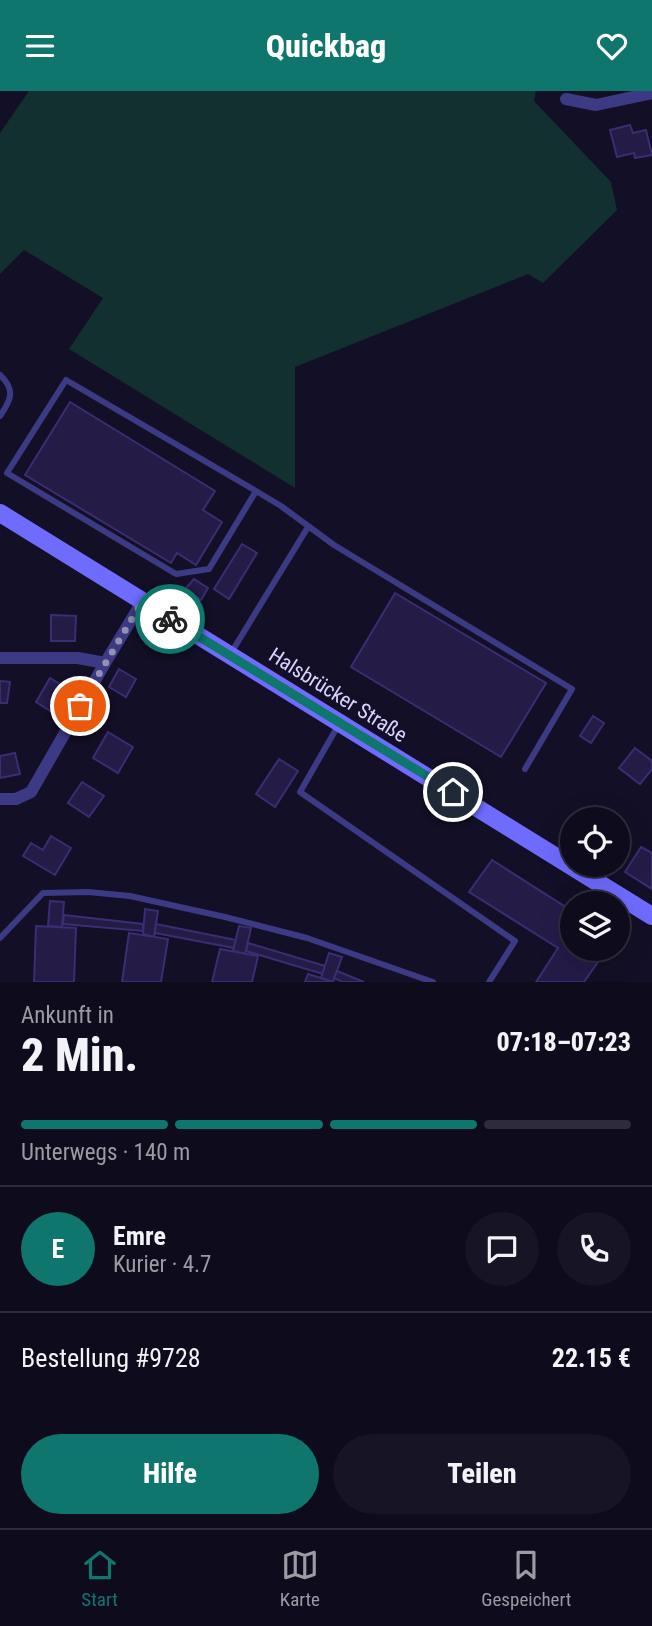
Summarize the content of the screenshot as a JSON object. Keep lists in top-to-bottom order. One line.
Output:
{"streets":{"main road":["Halsbrücker Straße"]},"page":{"header":"Quickbag","heading":["2 Min.","Ankunft in","07:18–07:23"],"panel":["Emre","Kurier · 4.7","Bestellung #9728","22.15 €"],"bar":"Unterwegs · 140 m","round":"E","buttons":["Hilfe","Teilen"],"tabs":["Start","Karte","Gespeichert"]}}
